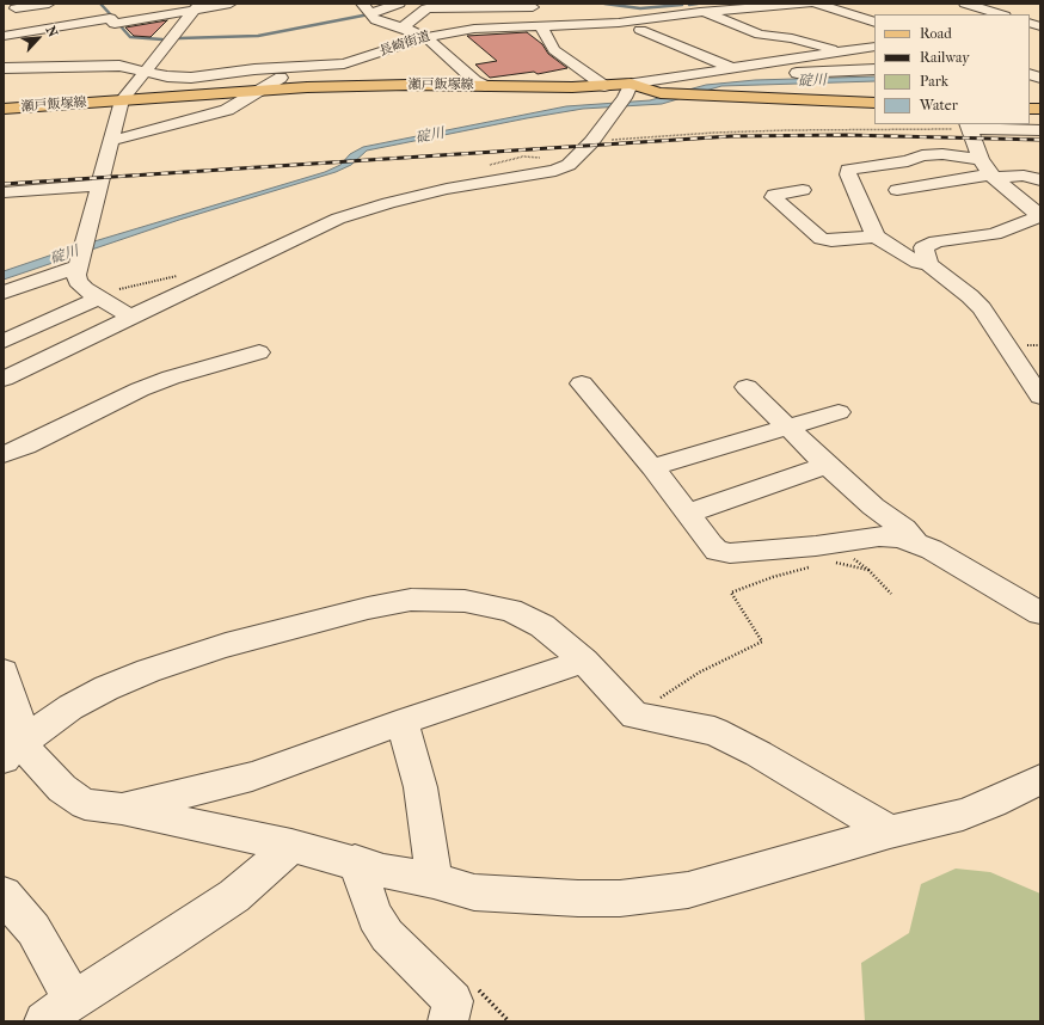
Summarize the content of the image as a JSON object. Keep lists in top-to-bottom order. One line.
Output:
{"streets":{"main road":["瀬戸飯塚線"],"street":["長崎街道"]},"water":["碇川"],"legend":["Road","Railway","Park","Water"],"north":"top right"}
